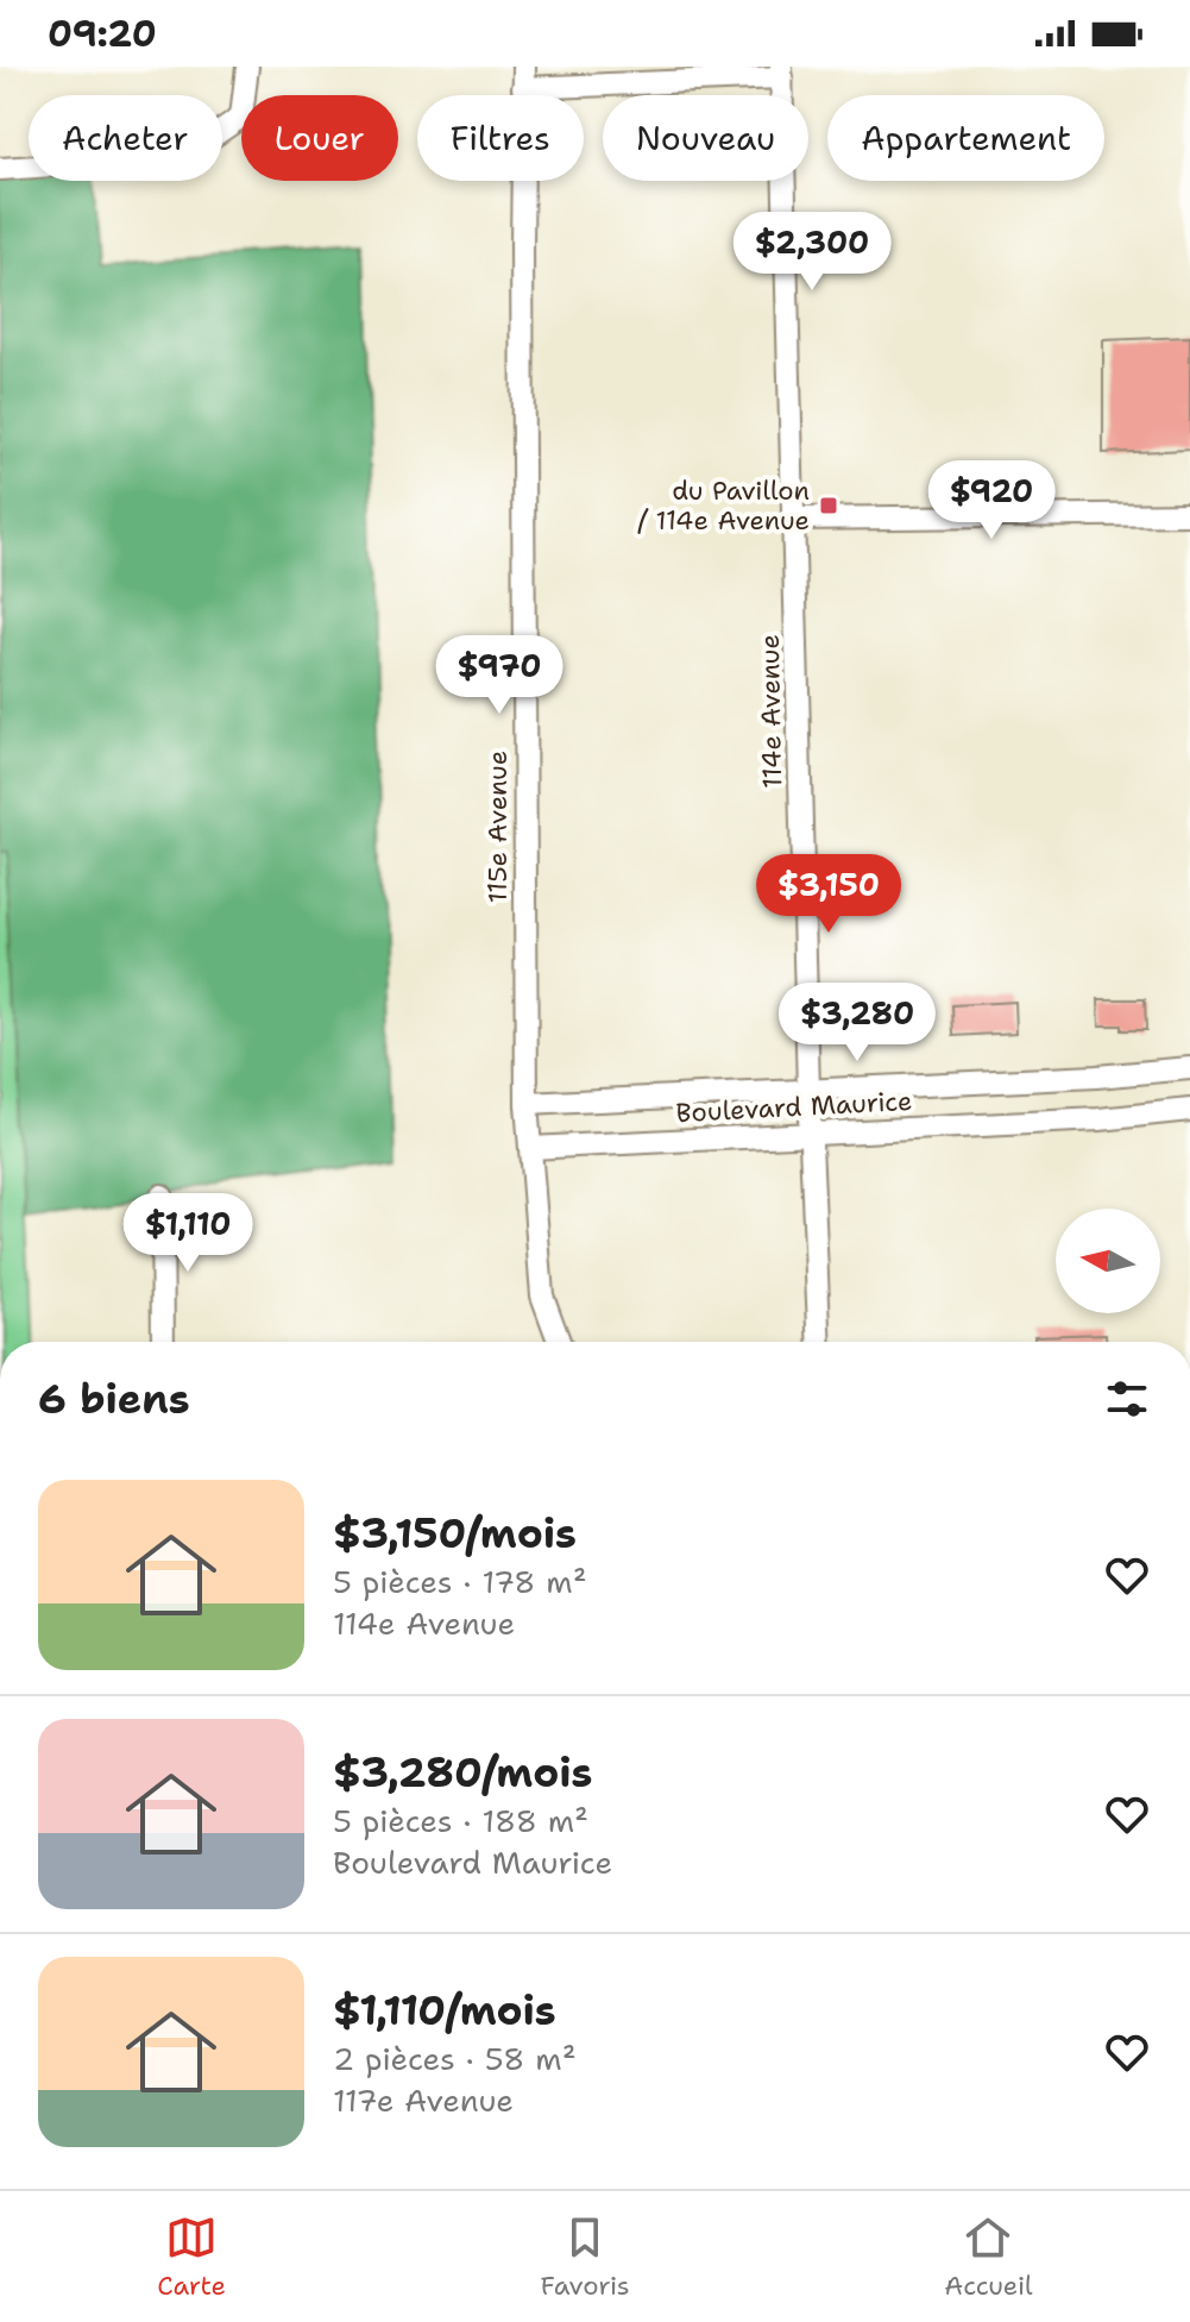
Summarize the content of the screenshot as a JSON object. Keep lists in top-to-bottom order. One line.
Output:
{"streets":{"street":["114e Avenue","115e Avenue","Boulevard Maurice"]},"crossings":[["114e Avenue","Boulevard Maurice"],["115e Avenue","Boulevard Maurice"]],"places":{"transit":["du Pavillon / 114e Avenue"]},"north":"left","page":{"status":"09:20","chip":["Acheter","Louer","Filtres","Nouveau","Appartement"],"price":["$2,300","$920","$970","$3,150","$3,280","$1,110"],"heading":"6 biens","list":[{"name":"$3,150/mois","note":"5 pièces · 178 m² · 114e Avenue"},{"name":"$3,280/mois","note":"5 pièces · 188 m² · Boulevard Maurice"},{"name":"$1,110/mois","note":"2 pièces · 58 m² · 117e Avenue"}],"tabs":["Carte","Favoris","Accueil"]}}
